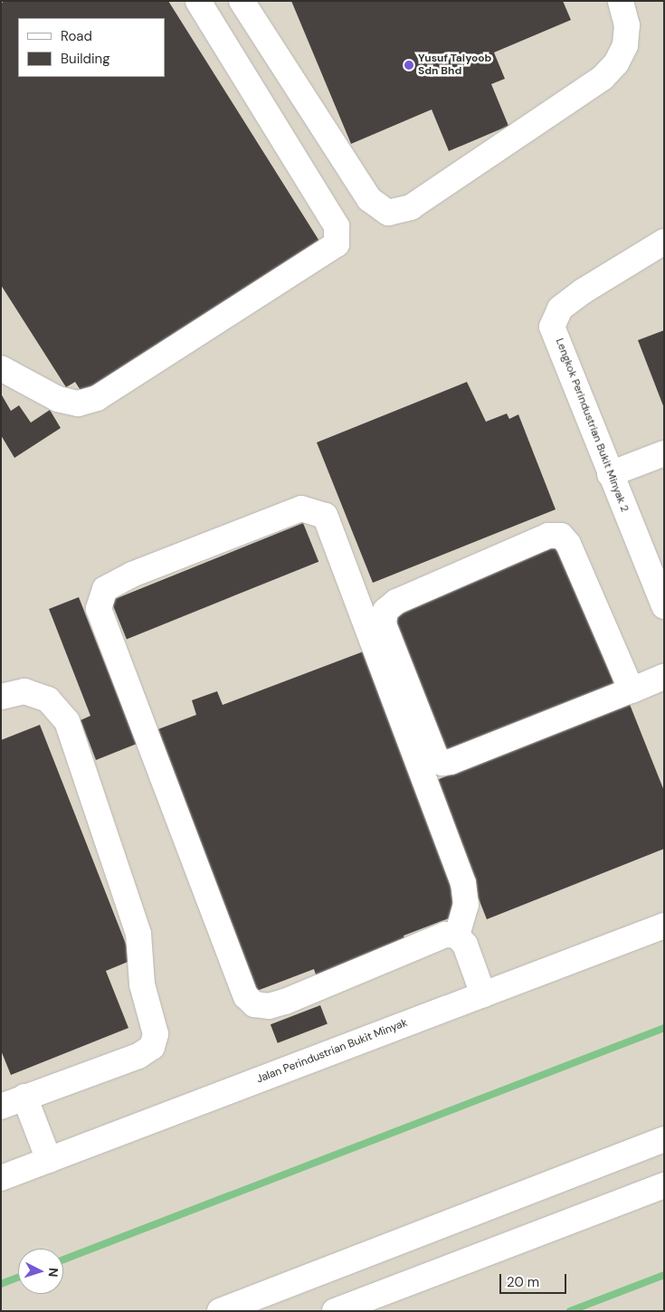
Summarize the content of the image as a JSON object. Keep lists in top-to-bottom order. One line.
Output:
{"streets":{"street":["Lengkok Perindustrian Bukit Minyak 2","Jalan Perindustrian Bukit Minyak"]},"places":["Yusuf Taiyoob Sdn Bhd"],"legend":["Road","Building"],"scale_bar":"20 m","north":"right"}
